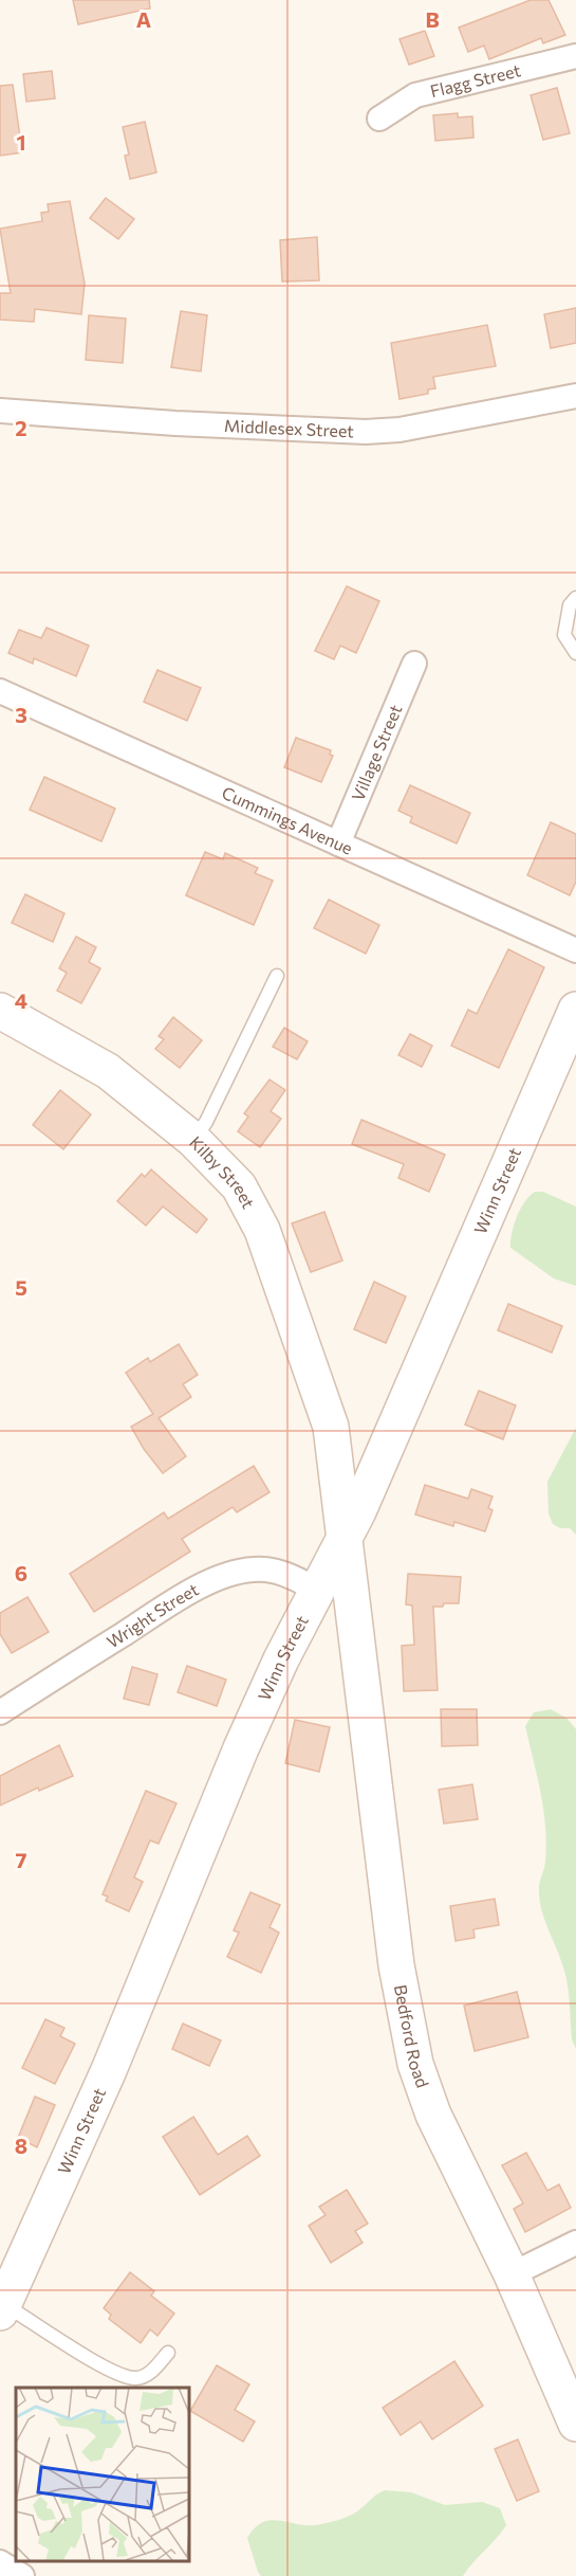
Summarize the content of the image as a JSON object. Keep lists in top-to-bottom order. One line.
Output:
{"streets":{"street":["Flagg Street","Middlesex Street","Village Street","Cummings Avenue","Kilby Street","Winn Street","Wright Street","Bedford Road"]},"crossings":[["Village Street","Cummings Avenue"],["Kilby Street","Winn Street"],["Kilby Street","Bedford Road"],["Winn Street","Wright Street"],["Winn Street","Bedford Road"]],"grid":{"columns":["A","B"],"rows":["1","2","3","4","5","6","7","8"]}}
